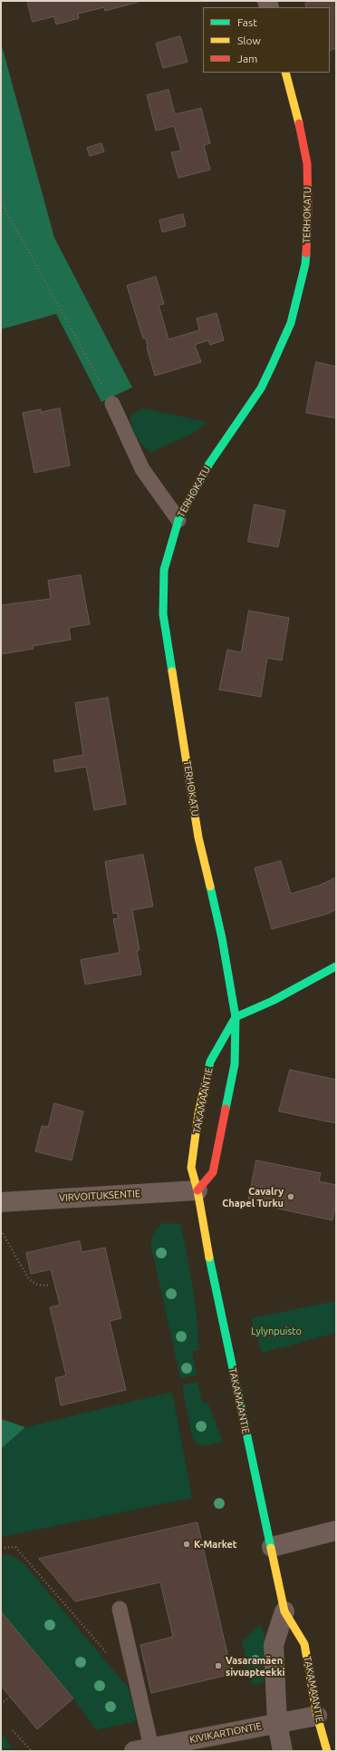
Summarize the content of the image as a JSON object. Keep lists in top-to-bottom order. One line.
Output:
{"streets":{"street":["TERHOKATU","TAKAMAANTIE","VIRVOITUKSENTIE","KIVIKARTIONTIE"]},"crossings":[["TERHOKATU","TAKAMAANTIE"],["TAKAMAANTIE","VIRVOITUKSENTIE"],["TAKAMAANTIE","KIVIKARTIONTIE"]],"parks":["Lylynpuisto"],"places":["Cavalry Chapel Turku","K-Market","Vasaramäen sivuapteekki"],"legend":["Fast","Slow","Jam"]}
